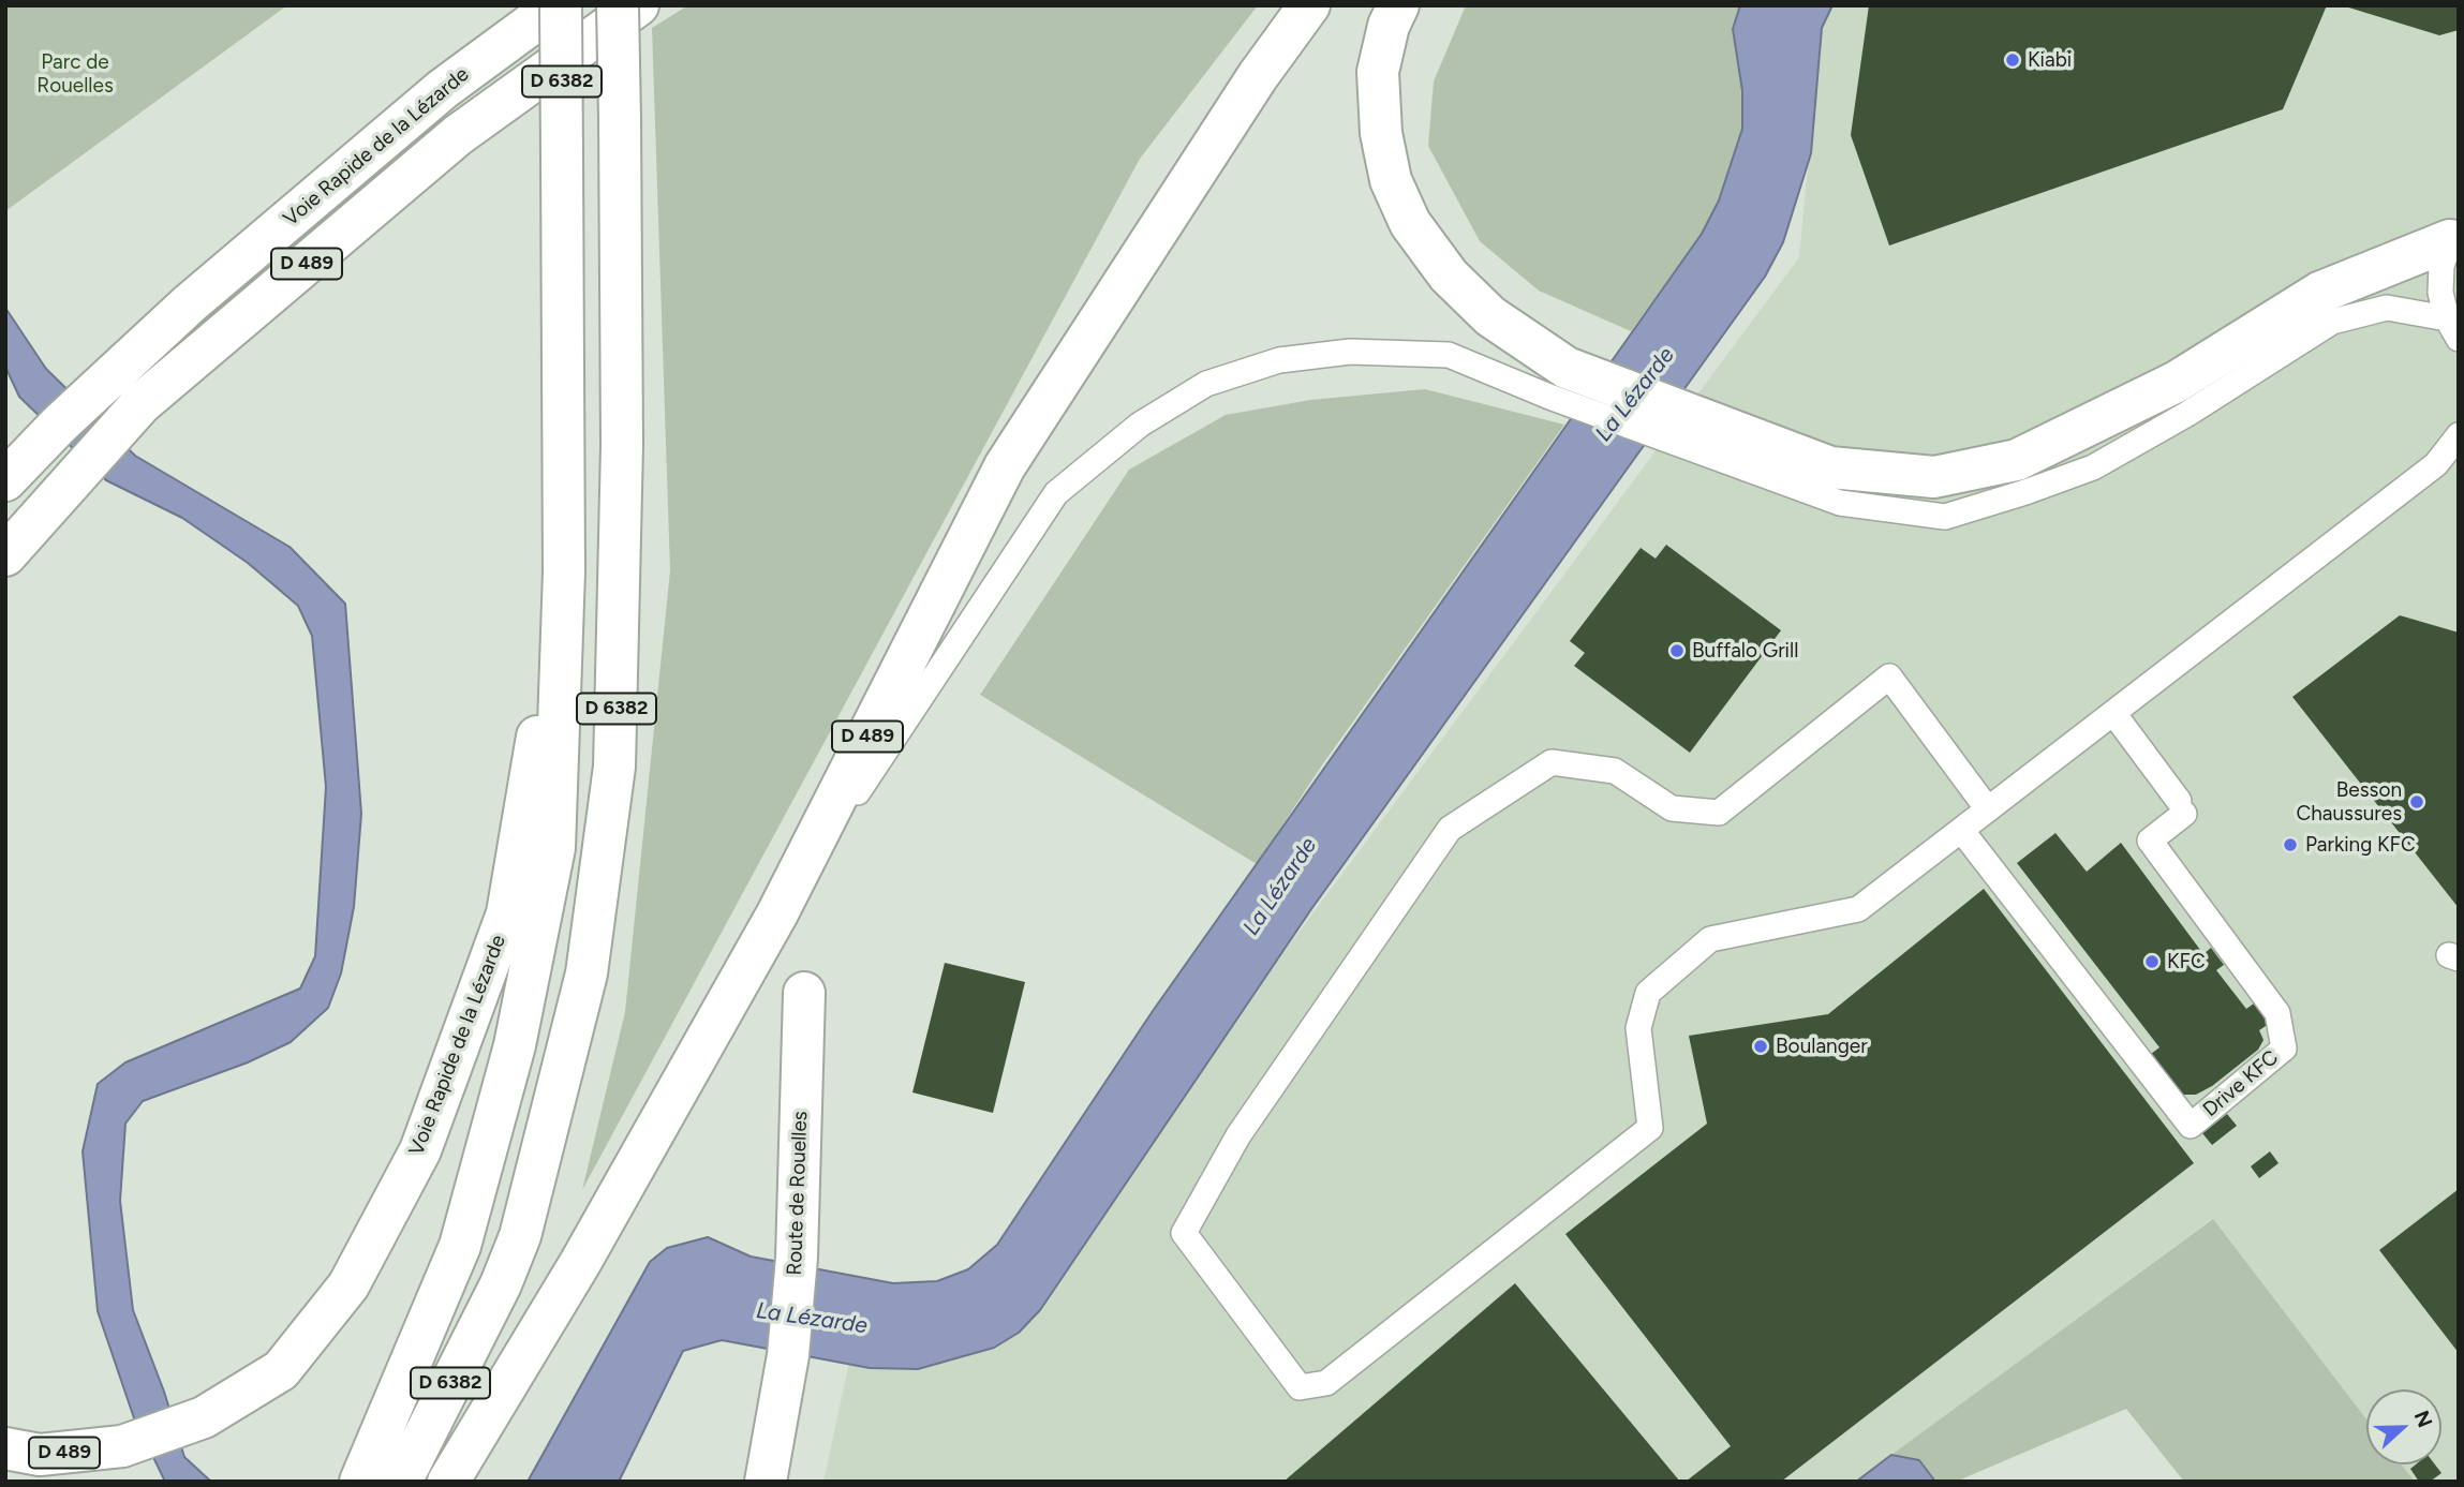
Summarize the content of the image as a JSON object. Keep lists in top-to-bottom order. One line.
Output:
{"streets":{"main road":["D 6382","Voie Rapide de la Lézarde","D 489","Route de Rouelles"],"lane":["Drive KFC"]},"crossings":[["D 6382","Voie Rapide de la Lézarde"]],"water":["La Lézarde"],"parks":["Parc de Rouelles"],"places":["Kiabi","Buffalo Grill","Besson Chaussures","Parking KFC","KFC","Boulanger"],"north":"right"}
